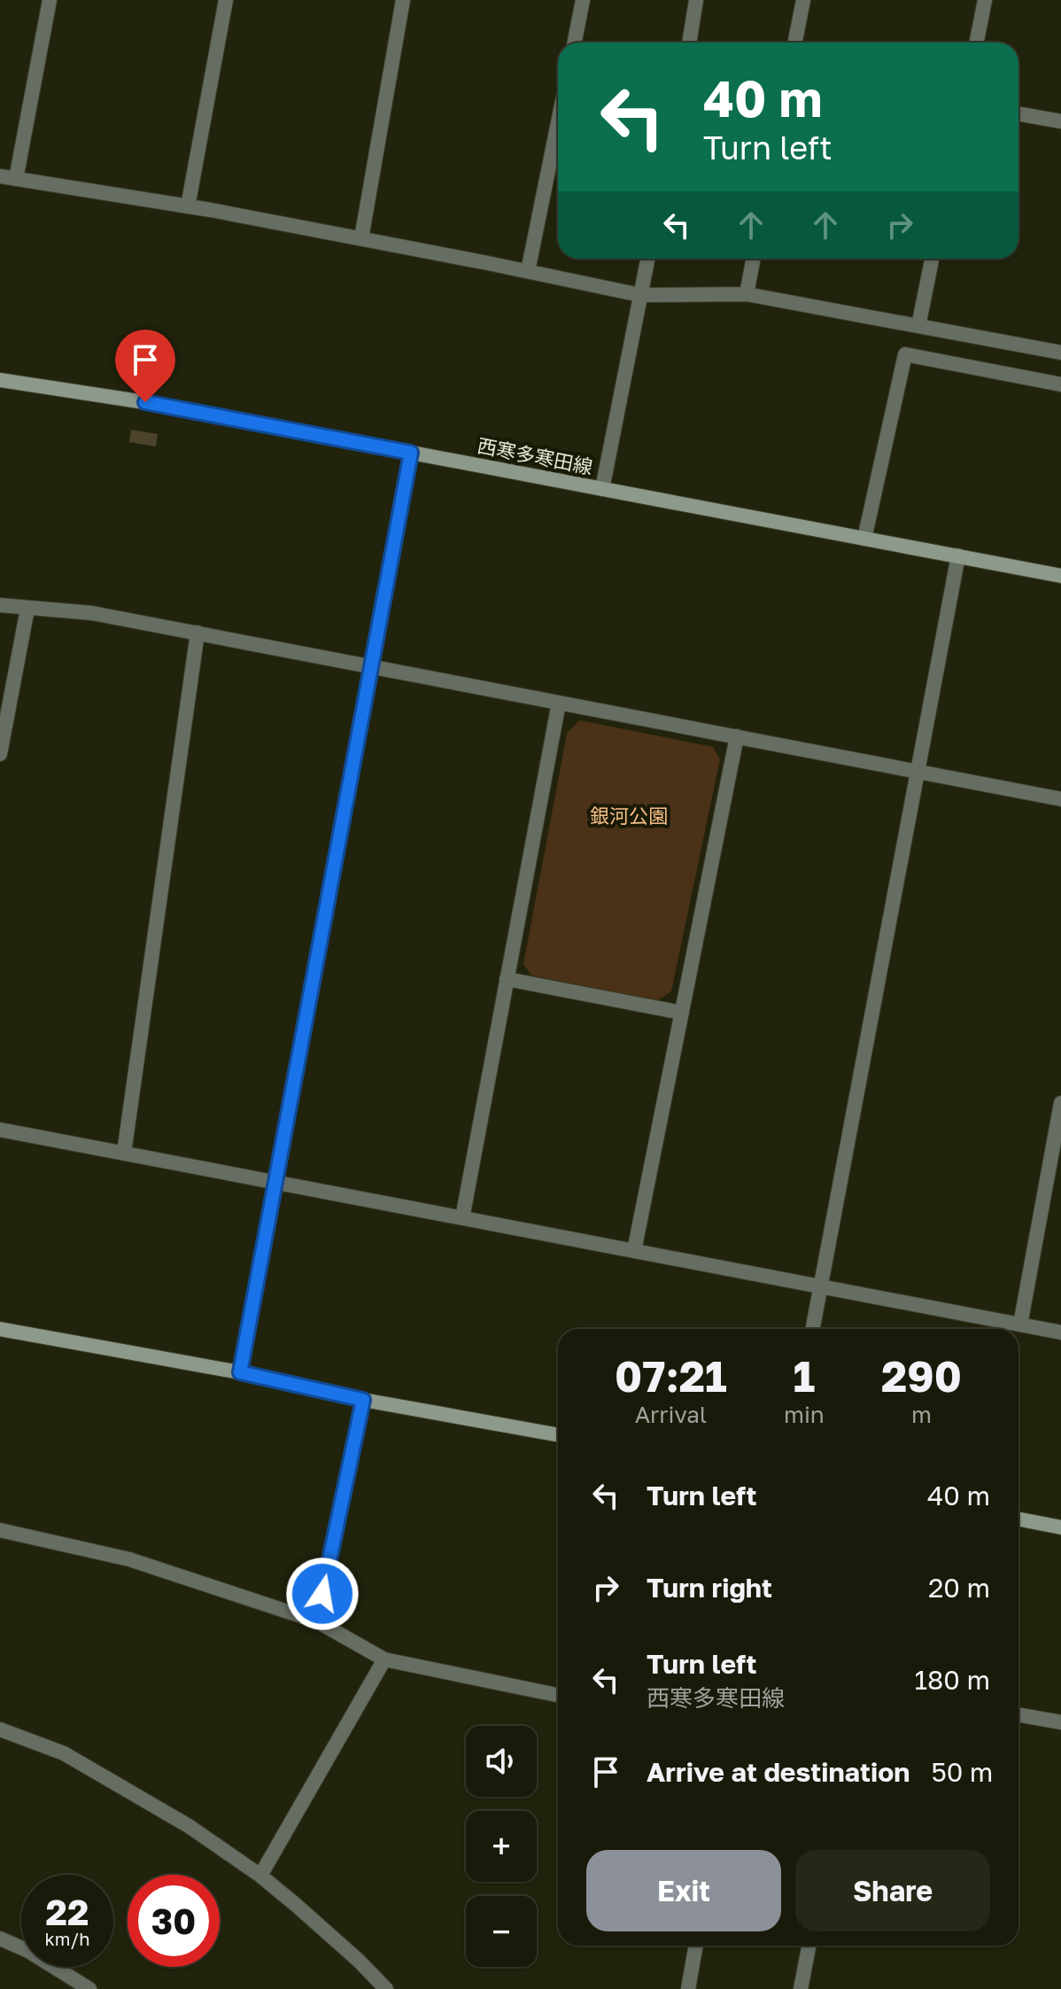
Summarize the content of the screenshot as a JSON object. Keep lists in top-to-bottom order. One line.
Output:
{"streets":{"main road":["西寒多寒田線"]},"parks":["銀河公園"],"page":{"turn":["40 m","Turn left"],"eta":["07:21","Arrival","1","min","290","m"],"list":[{"name":"Turn left","value":"40 m"},{"name":"Turn right","value":"20 m"},{"name":"Turn left","note":"西寒多寒田線","value":"180 m"},{"name":"Arrive at destination","value":"50 m"}],"map_buttons":["+","−"],"buttons":["Exit","Share"],"speed":"22 km/h","limit":"30"}}
